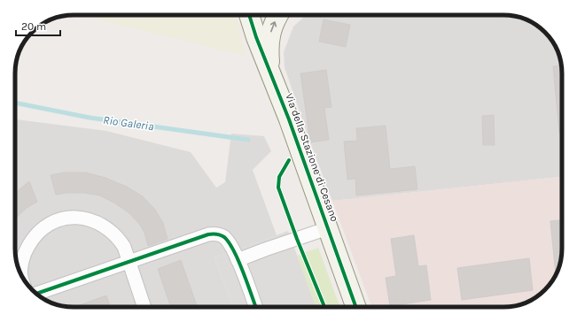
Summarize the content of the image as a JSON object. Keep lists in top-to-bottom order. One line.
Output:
{"streets":{"street":["Via della Stazione di Cesano"]},"water":["Rio Galeria"],"scale_bar":"20 m"}
